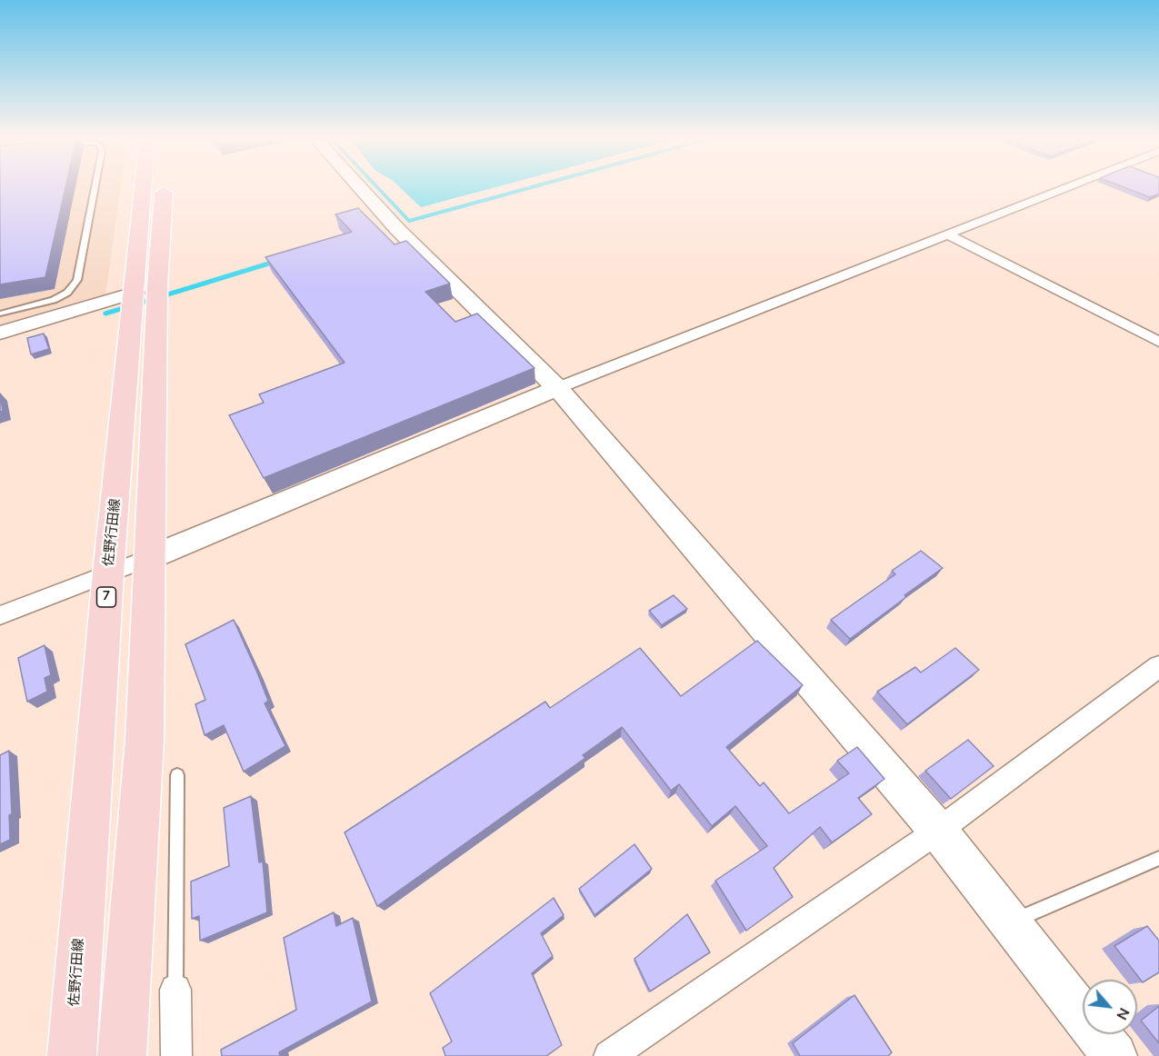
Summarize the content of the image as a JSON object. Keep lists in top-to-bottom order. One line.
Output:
{"streets":{"main road":["佐野行田線","7"]},"north":"bottom right"}
